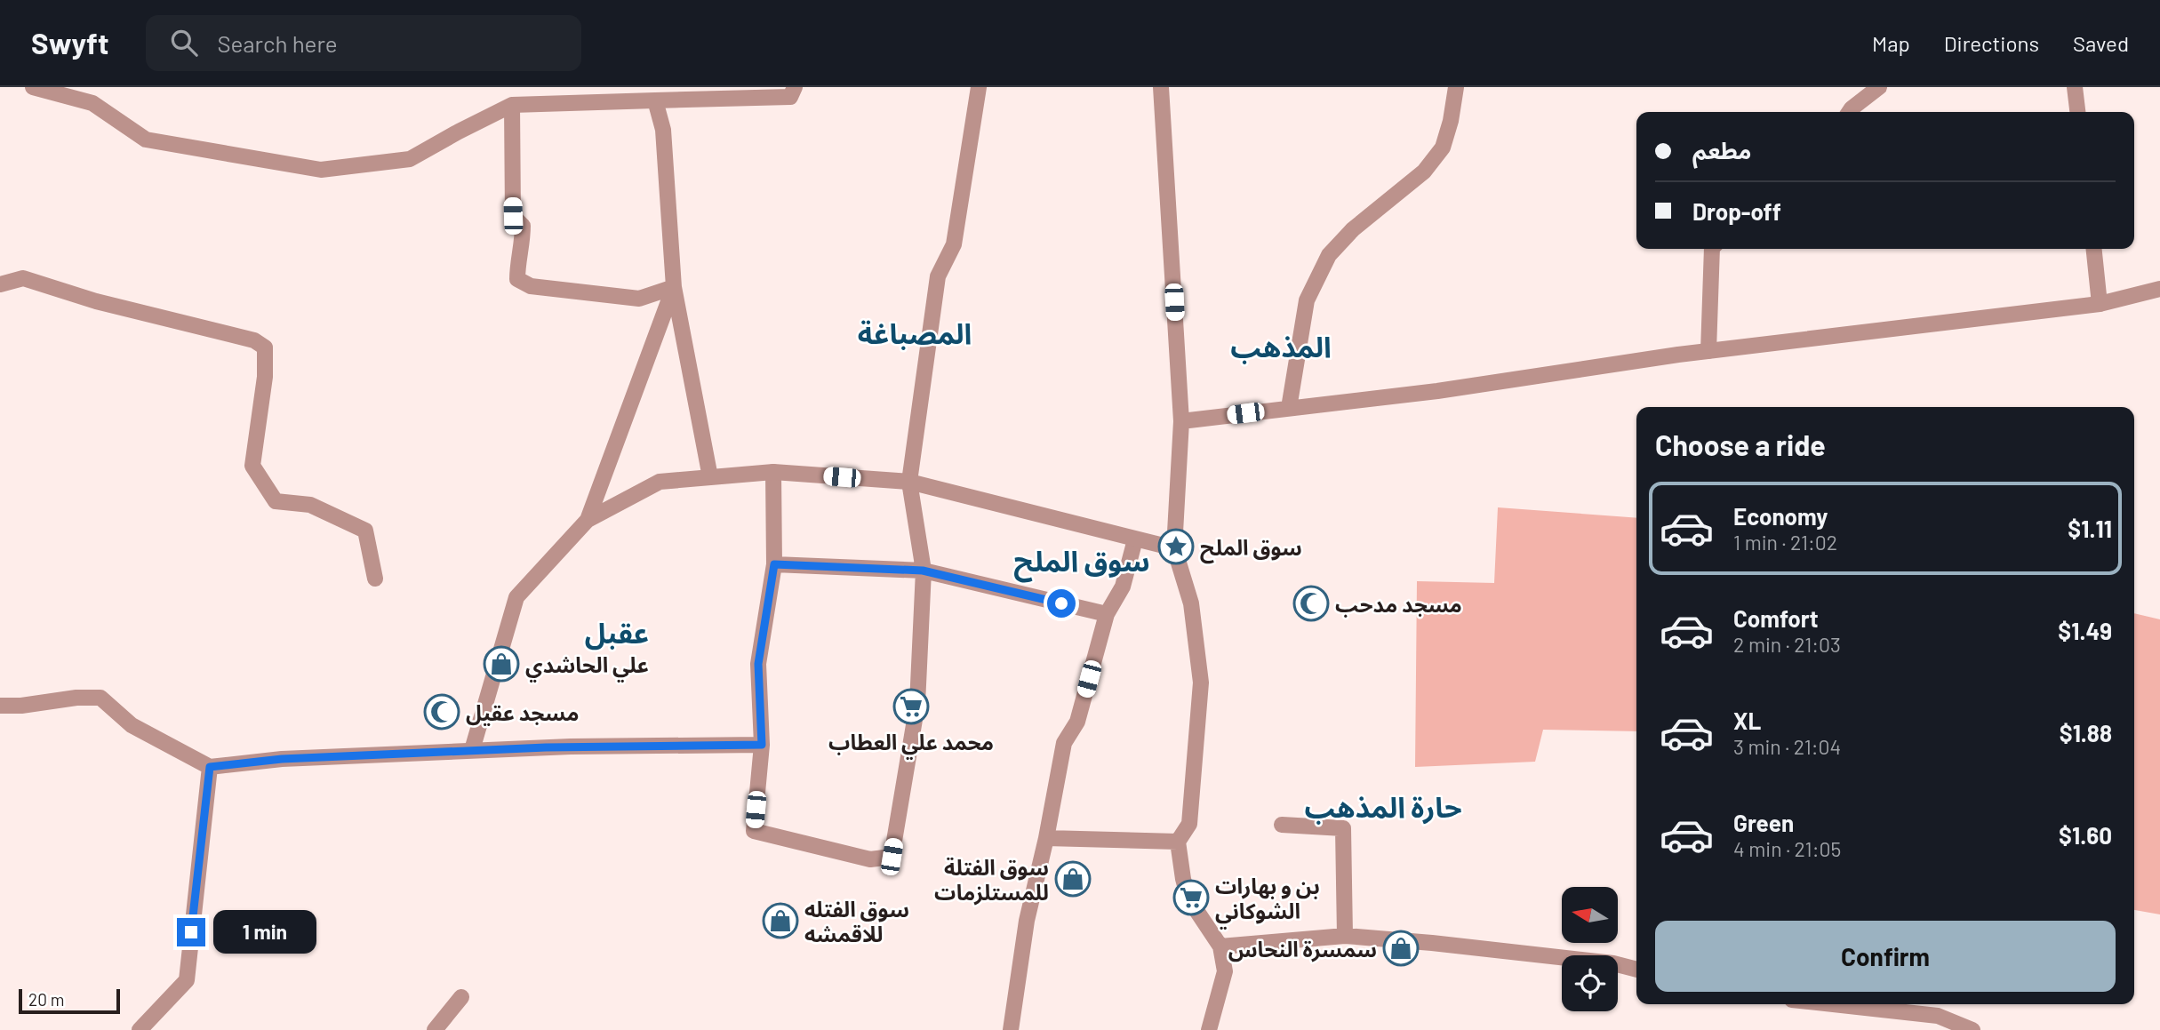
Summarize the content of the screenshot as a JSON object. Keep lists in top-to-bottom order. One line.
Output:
{"districts":["المصباغة","المذهب","سوق الملح","عقبل","حارة المذهب"],"places":{"place":["سوق الملح"],"mosque":["مسجد مدحب","مسجد عقيل"],"shop":["علي الحاشدي","سوق الفتلة للمستلزمات","سوق الفتله للاقمشه","سمسرة النحاس"],"supermarket":["محمد علي العطاب","بن و بهارات الشوكاني"]},"scale_bar":"20 m","north":"left","page":{"header":"Swyft","search":"Search here","nav":["Map","Directions","Saved"],"banner":["مطعم","Drop-off"],"heading":"Choose a ride","list":[{"name":"Economy","note":"1 min · 21:02","value":"$1.11"},{"name":"Comfort","note":"2 min · 21:03","value":"$1.49"},{"name":"XL","note":"3 min · 21:04","value":"$1.88"},{"name":"Green","note":"4 min · 21:05","value":"$1.60"}],"buttons":"Confirm","bubble":"1 min","scale":"20 m"}}
